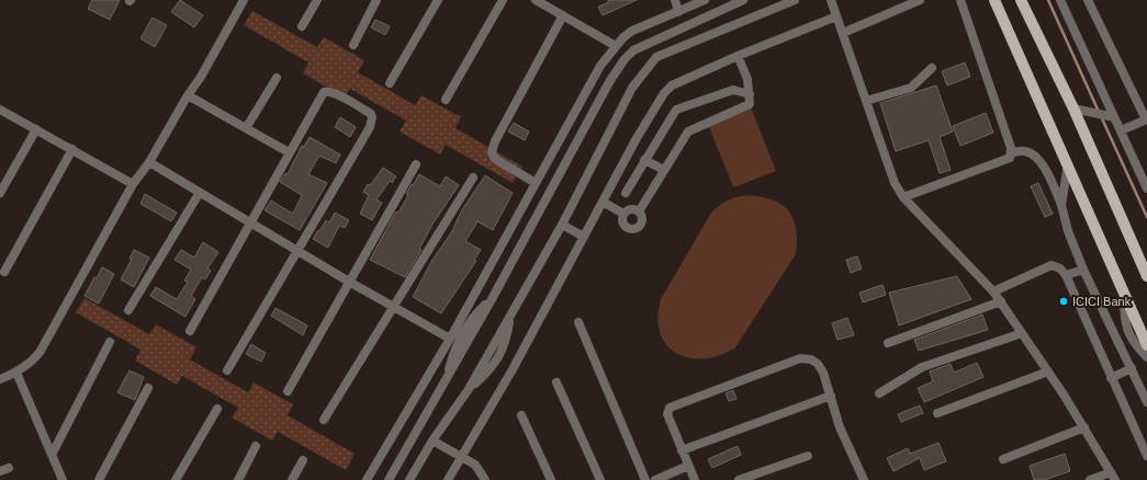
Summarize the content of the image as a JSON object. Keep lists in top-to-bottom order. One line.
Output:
{"places":["ICICI Bank"]}
